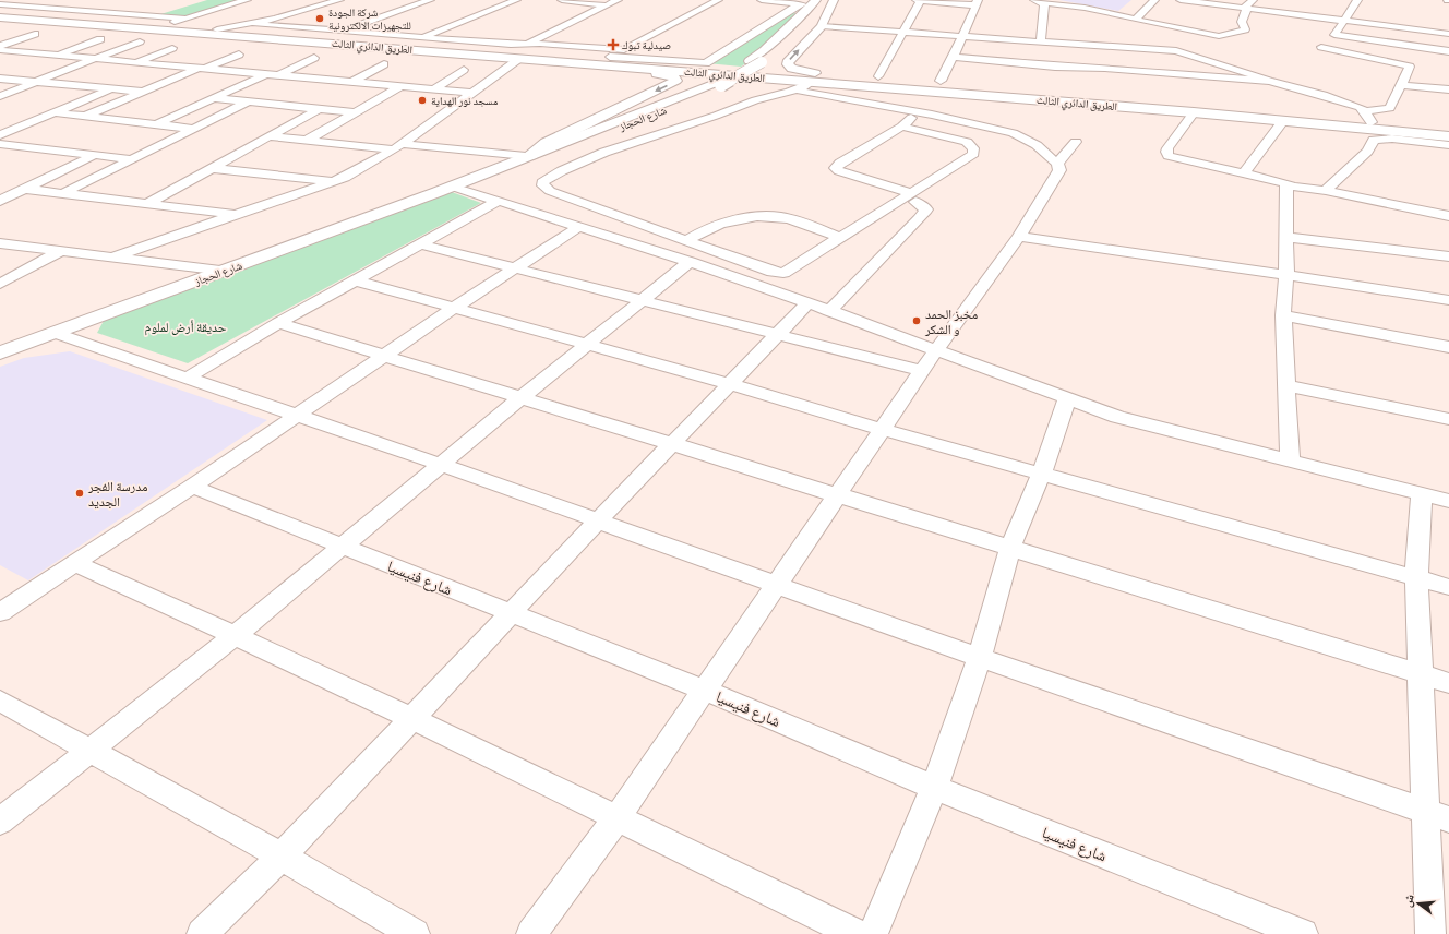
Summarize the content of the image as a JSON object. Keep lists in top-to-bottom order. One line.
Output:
{"streets":{"main road":["الطريق الدائري الثالث","شارع الحجاز"],"street":["شارع فنيسيا"]},"parks":["حديقة أرض لملوم"],"places":{"other":["شركة الجودة للتجهيزات الالكترونية","مسجد نور الهداية","مخبز الحمد و الشكر","مدرسة الفجر الجديد"],"health":["صيدلية تبوك"]},"north":"left"}
